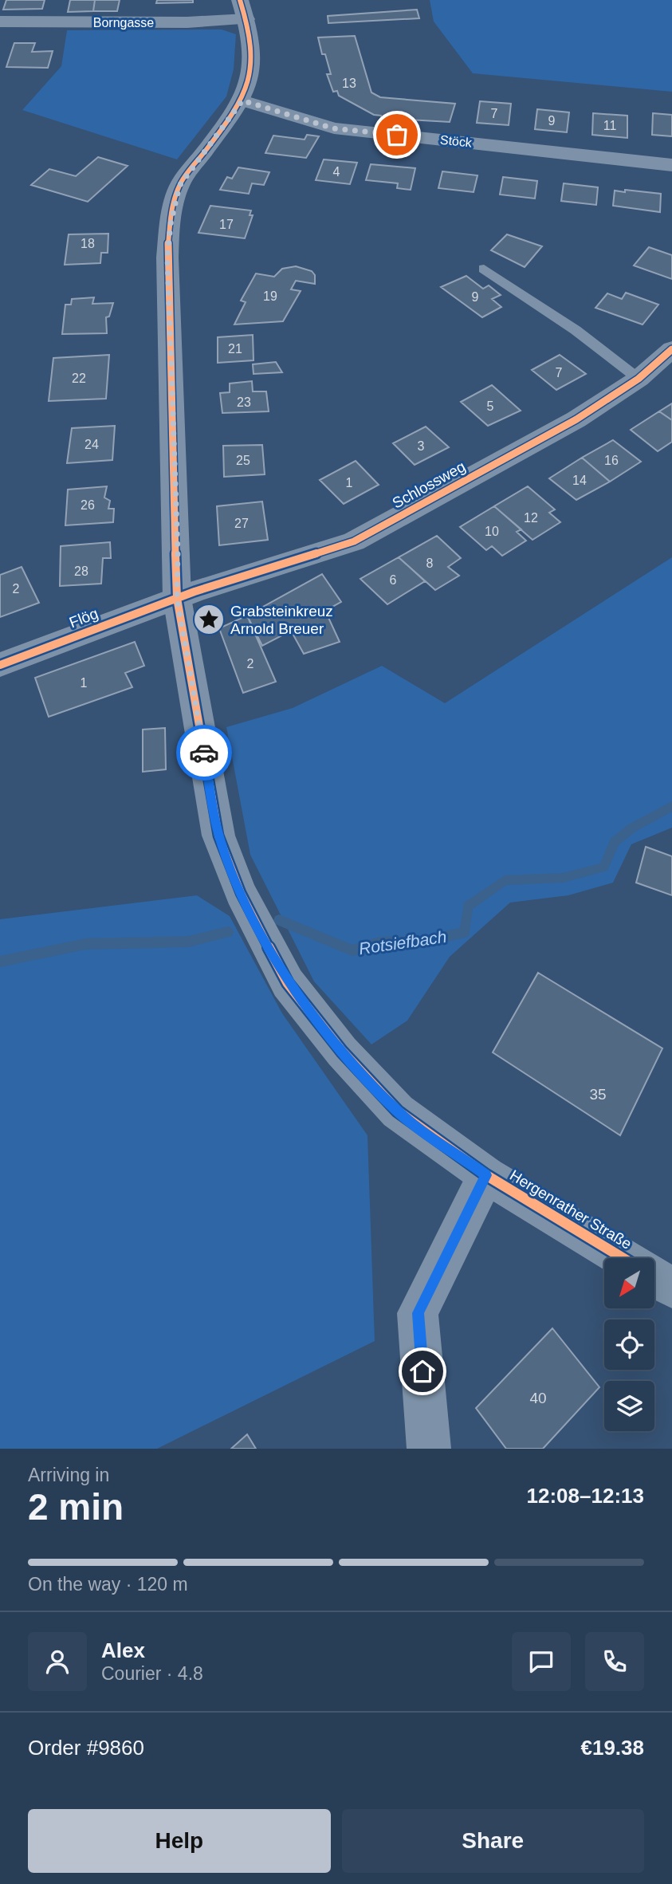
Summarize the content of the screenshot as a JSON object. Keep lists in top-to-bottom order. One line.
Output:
{"streets":{"street":["Borngasse","Stöck","Schlossweg","Flög","Hergenrather Straße"]},"crossings":[["Borngasse","Hergenrather Straße"],["Stöck","Hergenrather Straße"],["Schlossweg","Flög"],["Schlossweg","Hergenrather Straße"],["Flög","Hergenrather Straße"]],"water":["Rotsiefbach"],"places":{"place":["Grabsteinkreuz Arnold Breuer"]},"house_numbers":["13","7","9","11","4","17","18","19","9","21","7","22","23","5","24","3","25","16","14","1","26","12","27","10","8","28","6","2","2","1","35","40"],"north":"bottom left","page":{"heading":["2 min","Arriving in","12:08–12:13"],"panel":["Alex","Courier · 4.8","Order #9860","€19.38"],"bar":"On the way · 120 m","buttons":["Help","Share"]}}
